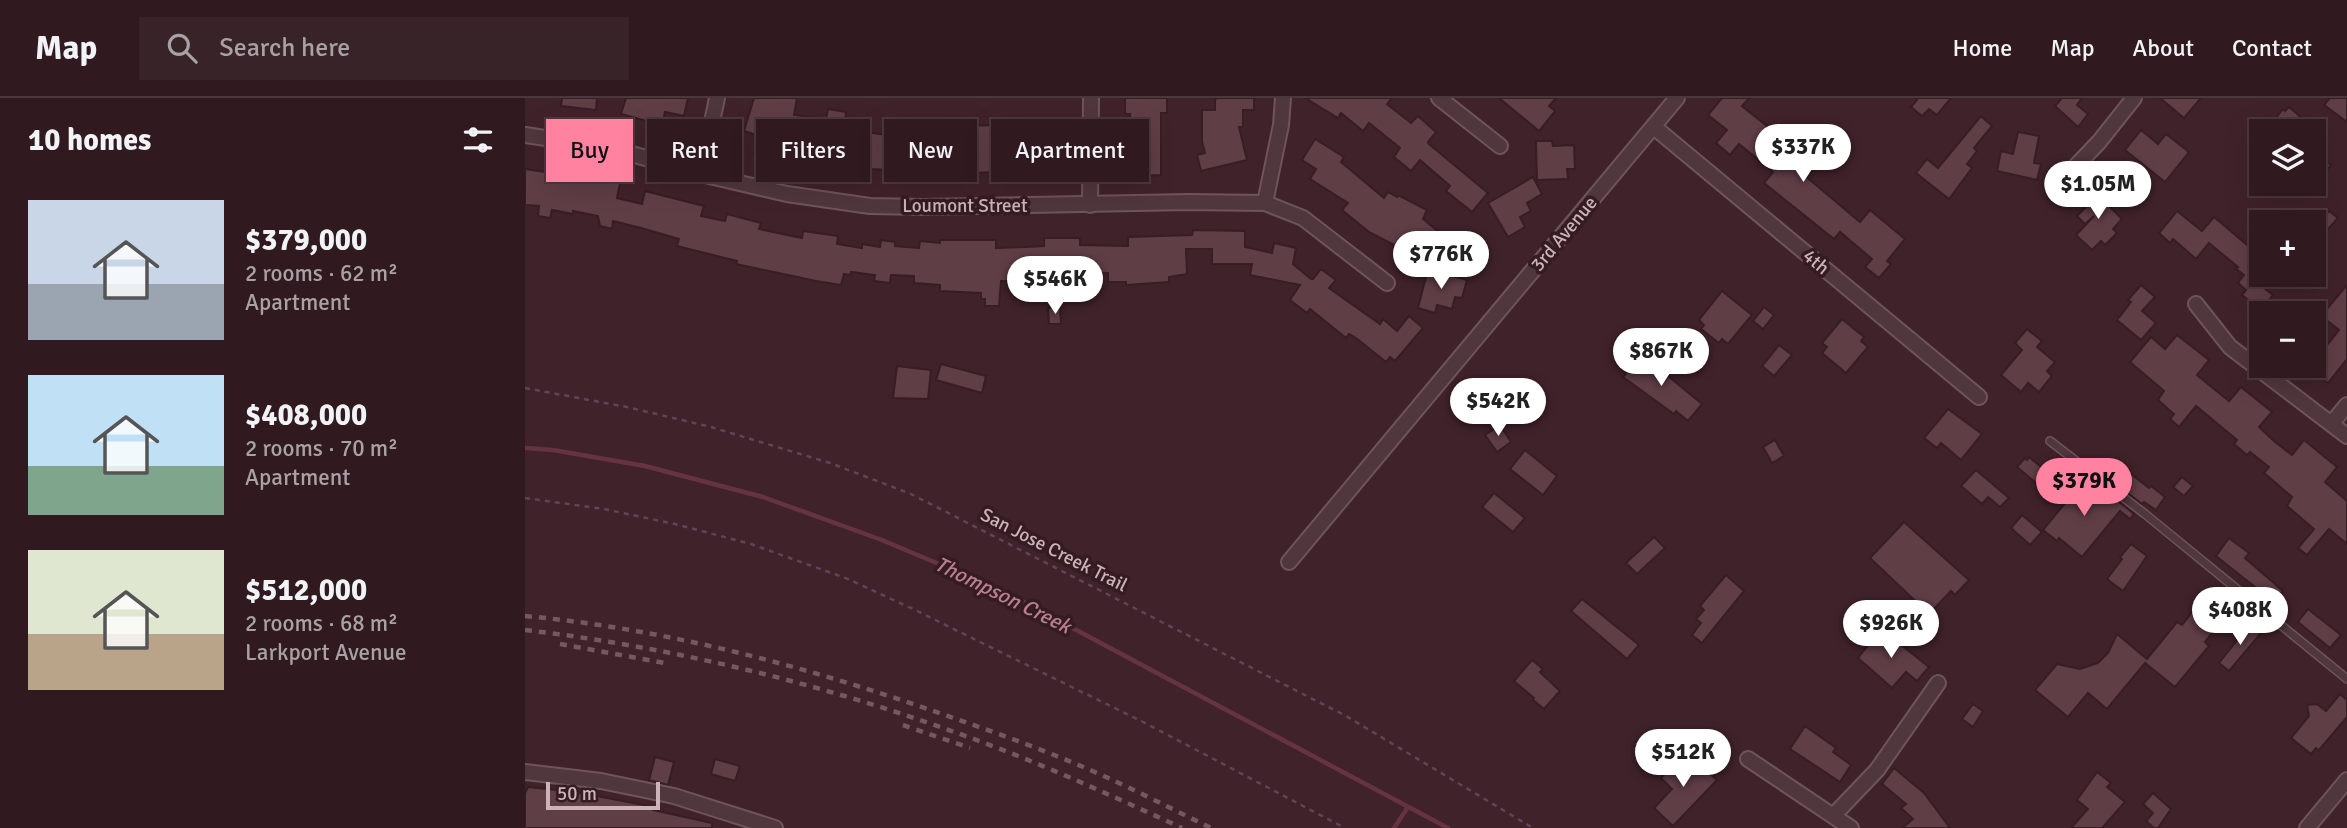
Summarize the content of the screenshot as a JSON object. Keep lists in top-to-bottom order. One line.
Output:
{"streets":{"street":["Loumont Street","3rd Avenue","4th"],"path":["San Jose Creek Trail"]},"crossings":[["3rd Avenue","4th"]],"water":["Thompson Creek"],"scale_bar":"50 m","page":{"header":"Map","search":"Search here","nav":["Home","Map","About","Contact"],"heading":"10 homes","map_buttons":["+","−"],"chip":["Buy","Rent","Filters","New","Apartment"],"price":["$337K","$1.05M","$776K","$546K","$867K","$542K","$379K","$408K","$926K","$512K"],"list":[{"name":"$379,000","note":"2 rooms · 62 m² · Apartment"},{"name":"$408,000","note":"2 rooms · 70 m² · Apartment"},{"name":"$512,000","note":"2 rooms · 68 m² · Larkport Avenue"}],"scale":"50 m"}}
